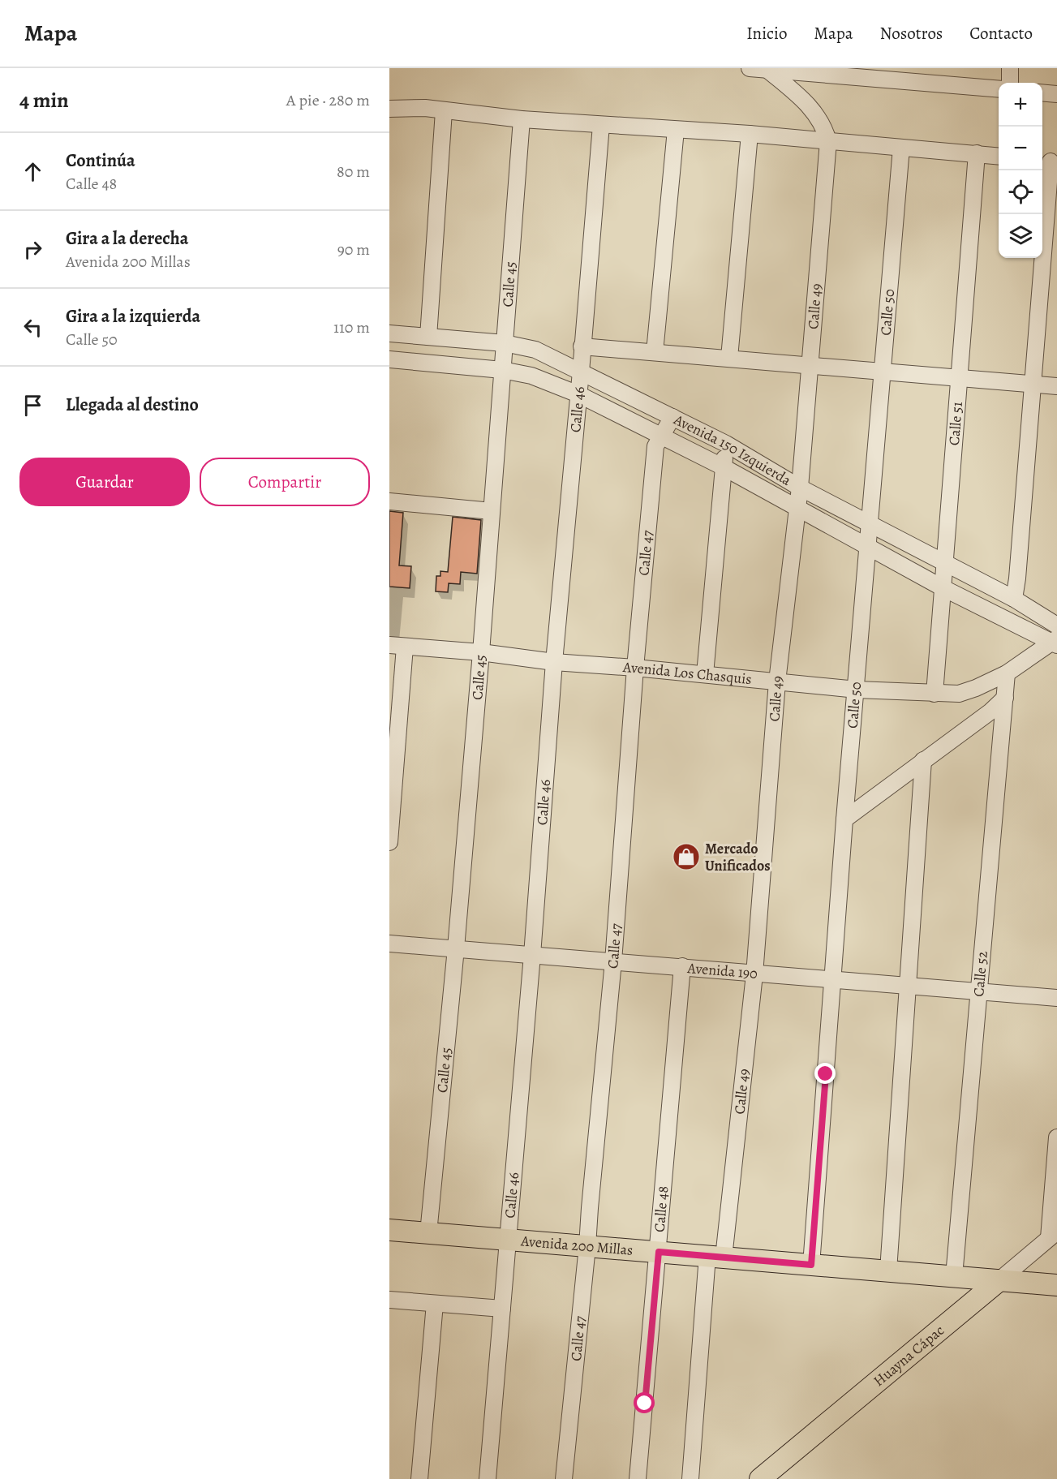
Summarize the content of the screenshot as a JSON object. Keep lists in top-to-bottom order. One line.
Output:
{"streets":{"main road":["Avenida 200 Millas","Huayna Cápac"],"street":["Calle 45","Calle 49","Calle 50","Calle 46","Calle 51","Avenida 150 Izquierda","Calle 47","Avenida Los Chasquis","Avenida 190","Calle 52","Calle 48"]},"crossings":[["Calle 45","Avenida 150 Izquierda"],["Calle 45","Avenida Los Chasquis"],["Calle 45","Avenida 190"],["Calle 45","Avenida 200 Millas"],["Calle 49","Avenida 150 Izquierda"],["Calle 49","Avenida Los Chasquis"],["Calle 49","Avenida 190"],["Calle 49","Avenida 200 Millas"],["Calle 50","Avenida 150 Izquierda"],["Calle 50","Avenida Los Chasquis"],["Calle 50","Avenida 190"],["Calle 50","Avenida 200 Millas"],["Calle 46","Avenida 150 Izquierda"],["Calle 46","Avenida Los Chasquis"],["Calle 46","Avenida 190"],["Calle 46","Avenida 200 Millas"],["Calle 51","Avenida 150 Izquierda"],["Calle 51","Avenida Los Chasquis"],["Avenida 150 Izquierda","Calle 47"],["Avenida 150 Izquierda","Avenida Los Chasquis"],["Calle 47","Avenida Los Chasquis"],["Calle 47","Avenida 190"],["Calle 47","Avenida 200 Millas"],["Avenida Los Chasquis","Calle 52"],["Avenida 190","Calle 52"],["Avenida 190","Calle 48"],["Calle 52","Avenida 200 Millas"],["Calle 48","Avenida 200 Millas"],["Avenida 200 Millas","Huayna Cápac"]],"places":{"shop":["Mercado Unificados"]},"page":{"header":"Mapa","nav":["Inicio","Mapa","Nosotros","Contacto"],"heading":["4 min","A pie · 280 m"],"map_buttons":["+","−"],"list":[["Continúa","Calle 48","80 m"],["Gira a la derecha","Avenida 200 Millas","90 m"],["Gira a la izquierda","Calle 50","110 m"],"Llegada al destino"],"buttons":["Guardar","Compartir"]}}
